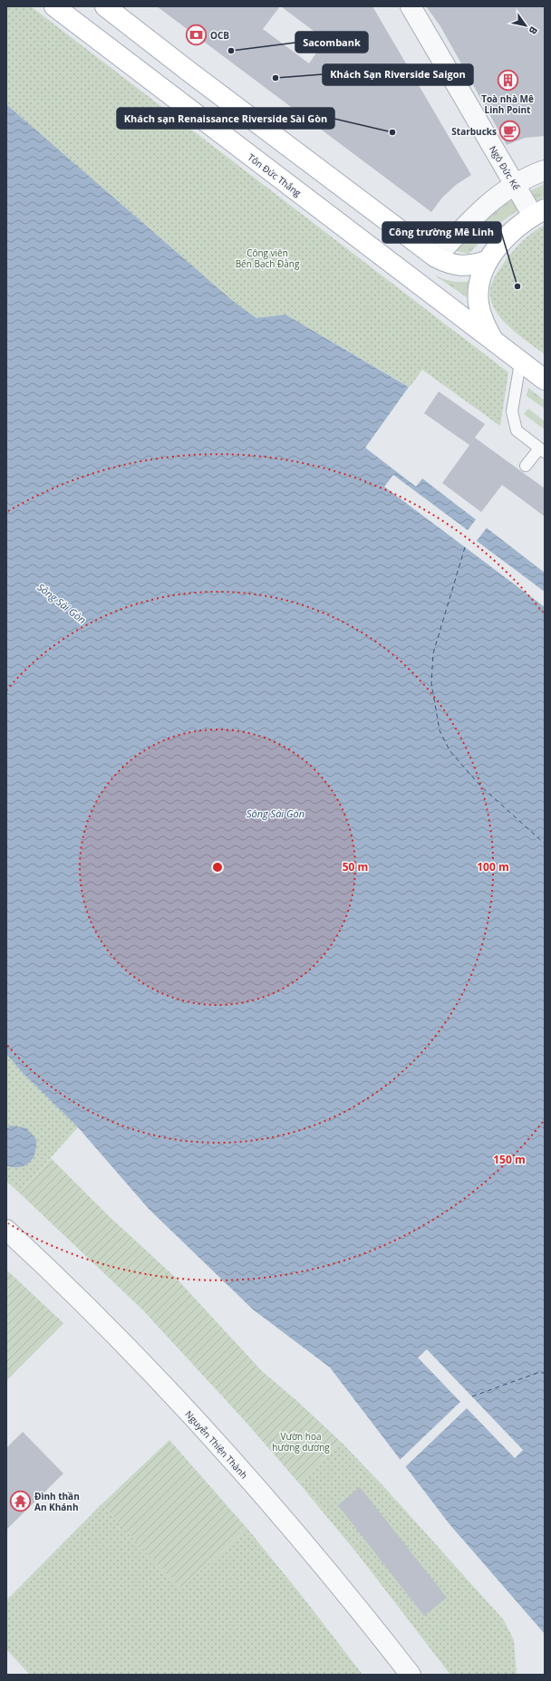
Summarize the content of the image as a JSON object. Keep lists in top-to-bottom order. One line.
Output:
{"streets":{"main road":["Tôn Ðức Thắng"],"street":["Ngô Ðức Kế","Nguyễn Thiện Thành"]},"water":["Sông Sài Gòn"],"parks":["Công viên Bến Bạch Đằng","Vườn hoa hướng dương"],"places":{"bank":["OCB"],"other":["Sacombank","Khách Sạn Riverside Saigon","Khách sạn Renaissance Riverside Sài Gòn","Công trường Mê Linh"],"building":["Toà nhà Mê Linh Point"],"cafe":["Starbucks"],"temple":["Đình thần An Khánh"]},"north":"bottom right","rings":["50 m","100 m","150 m"]}
